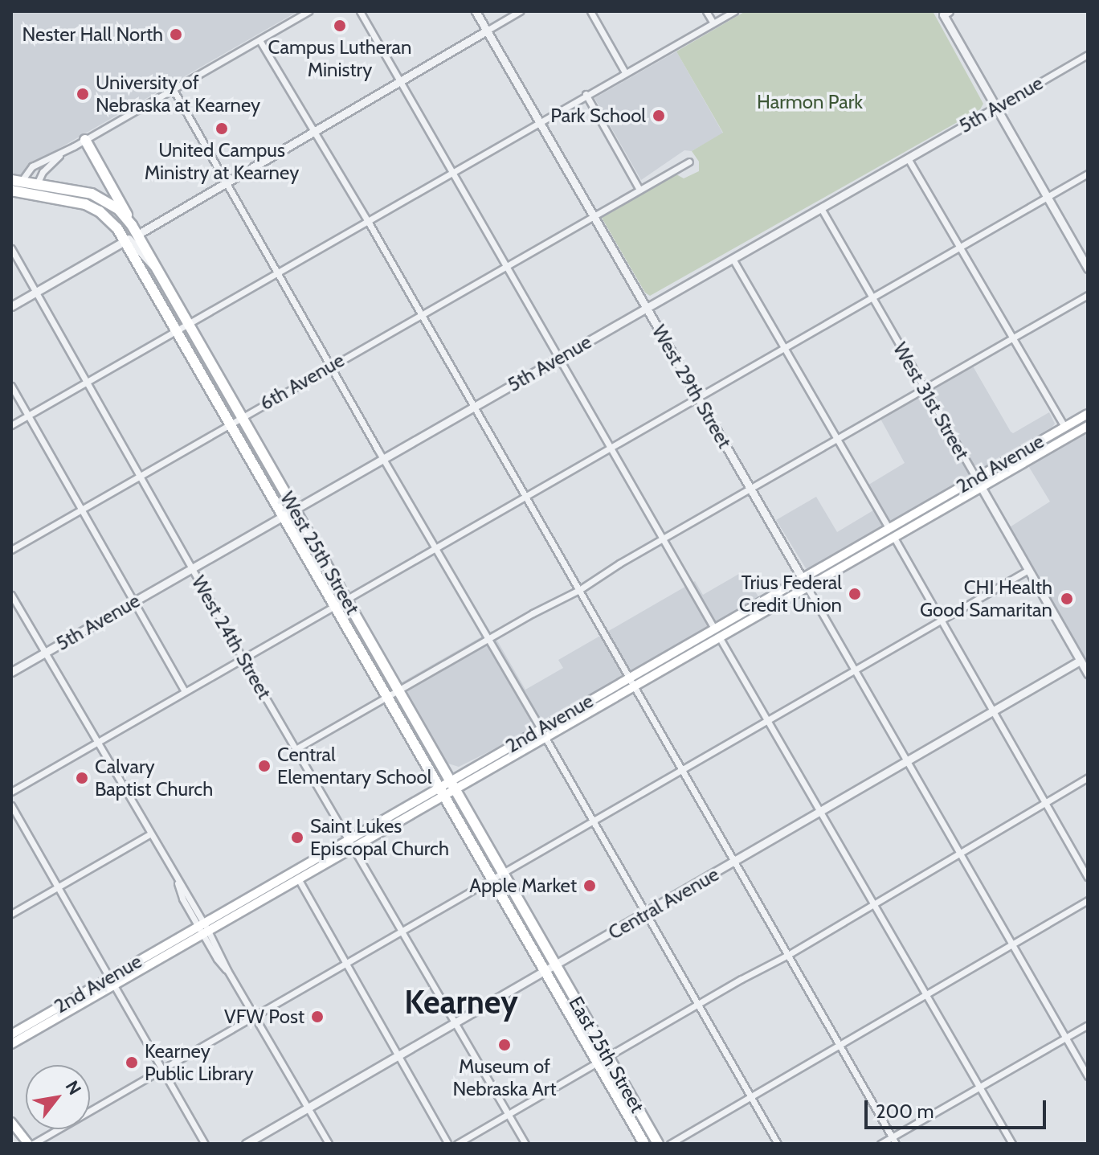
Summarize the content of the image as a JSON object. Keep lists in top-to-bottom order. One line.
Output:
{"streets":{"main road":["2nd Avenue","West 25th Street","East 25th Street"],"street":["5th Avenue","6th Avenue","West 29th Street","West 31st Street","West 24th Street","Central Avenue"]},"crossings":[["5th Avenue","West 29th Street"],["5th Avenue","West 31st Street"],["5th Avenue","West 25th Street"],["5th Avenue","West 24th Street"],["6th Avenue","West 29th Street"],["6th Avenue","West 25th Street"],["6th Avenue","West 24th Street"],["West 29th Street","2nd Avenue"],["West 29th Street","Central Avenue"],["West 31st Street","2nd Avenue"],["West 31st Street","Central Avenue"],["2nd Avenue","West 25th Street"],["2nd Avenue","West 24th Street"],["West 25th Street","Central Avenue"],["West 25th Street","East 25th Street"],["West 24th Street","Central Avenue"],["Central Avenue","East 25th Street"]],"districts":["Kearney"],"parks":["Harmon Park"],"places":["Campus Lutheran Ministry","Nester Hall North","University of Nebraska at Kearney","Park School","United Campus Ministry at Kearney","Trius Federal Credit Union","CHI Health Good Samaritan","Central Elementary School","Calvary Baptist Church","Saint Lukes Episcopal Church","Apple Market","VFW Post","Museum of Nebraska Art","Kearney Public Library"],"scale_bar":"200 m","north":"top right"}
